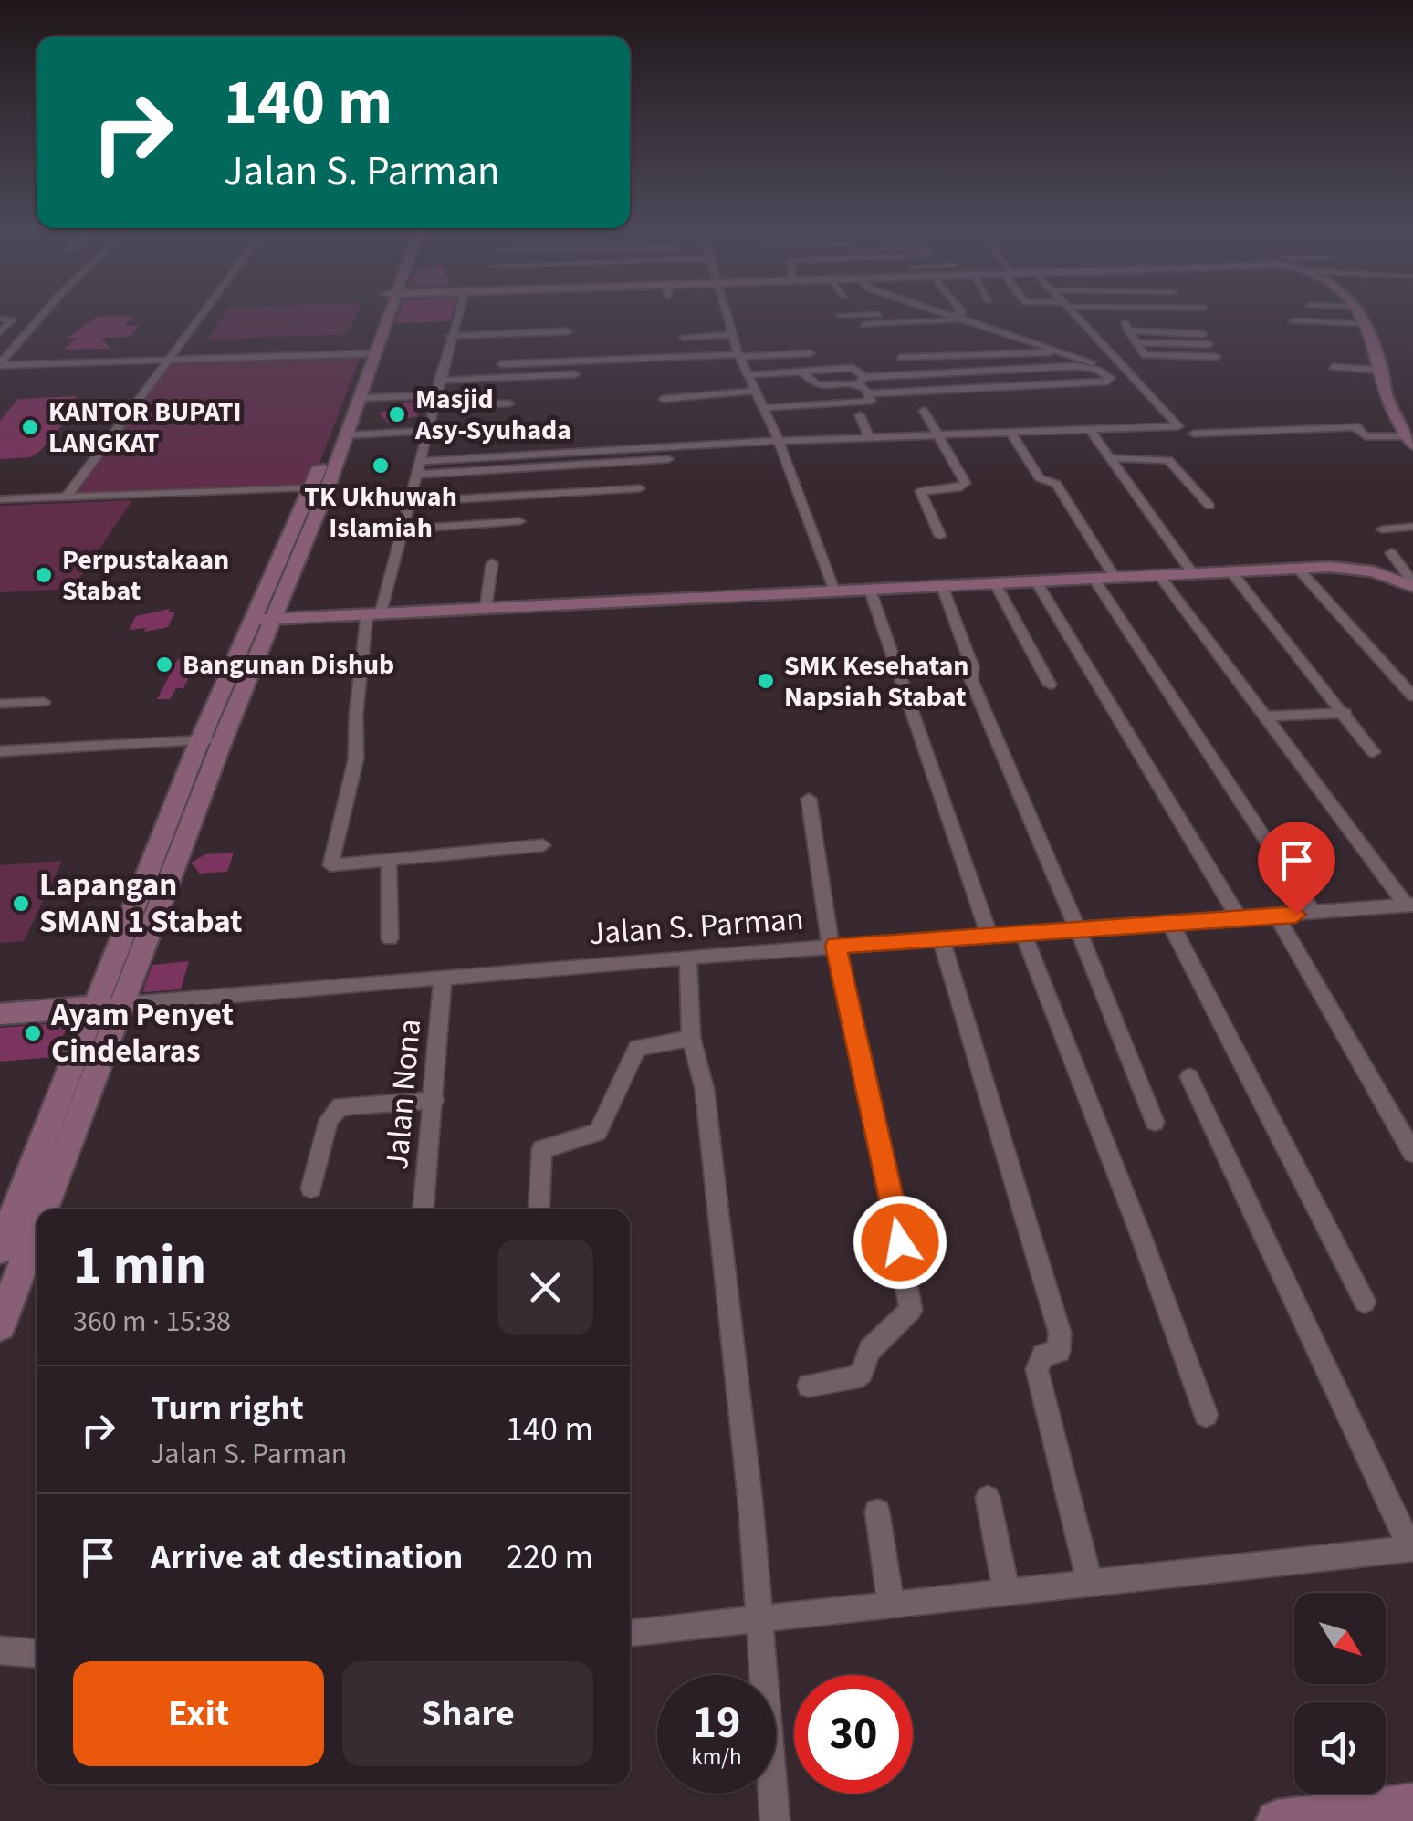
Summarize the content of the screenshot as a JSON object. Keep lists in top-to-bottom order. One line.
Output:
{"streets":{"street":["Jalan S. Parman","Jalan Nona"]},"crossings":[["Jalan S. Parman","Jalan Nona"]],"places":["Masjid Asy-Syuhada","KANTOR BUPATI LANGKAT","TK Ukhuwah Islamiah","Perpustakaan Stabat","Bangunan Dishub","SMK Kesehatan Napsiah Stabat","Lapangan SMAN 1 Stabat","Ayam Penyet Cindelaras"],"north":"bottom right","page":{"turn":["140 m","Jalan S. Parman"],"heading":["1 min","360 m · 15:38"],"list":[{"name":"Turn right","note":"Jalan S. Parman","value":"140 m"},{"name":"Arrive at destination","value":"220 m"}],"buttons":["Exit","Share"],"speed":"19 km/h","limit":"30"}}
